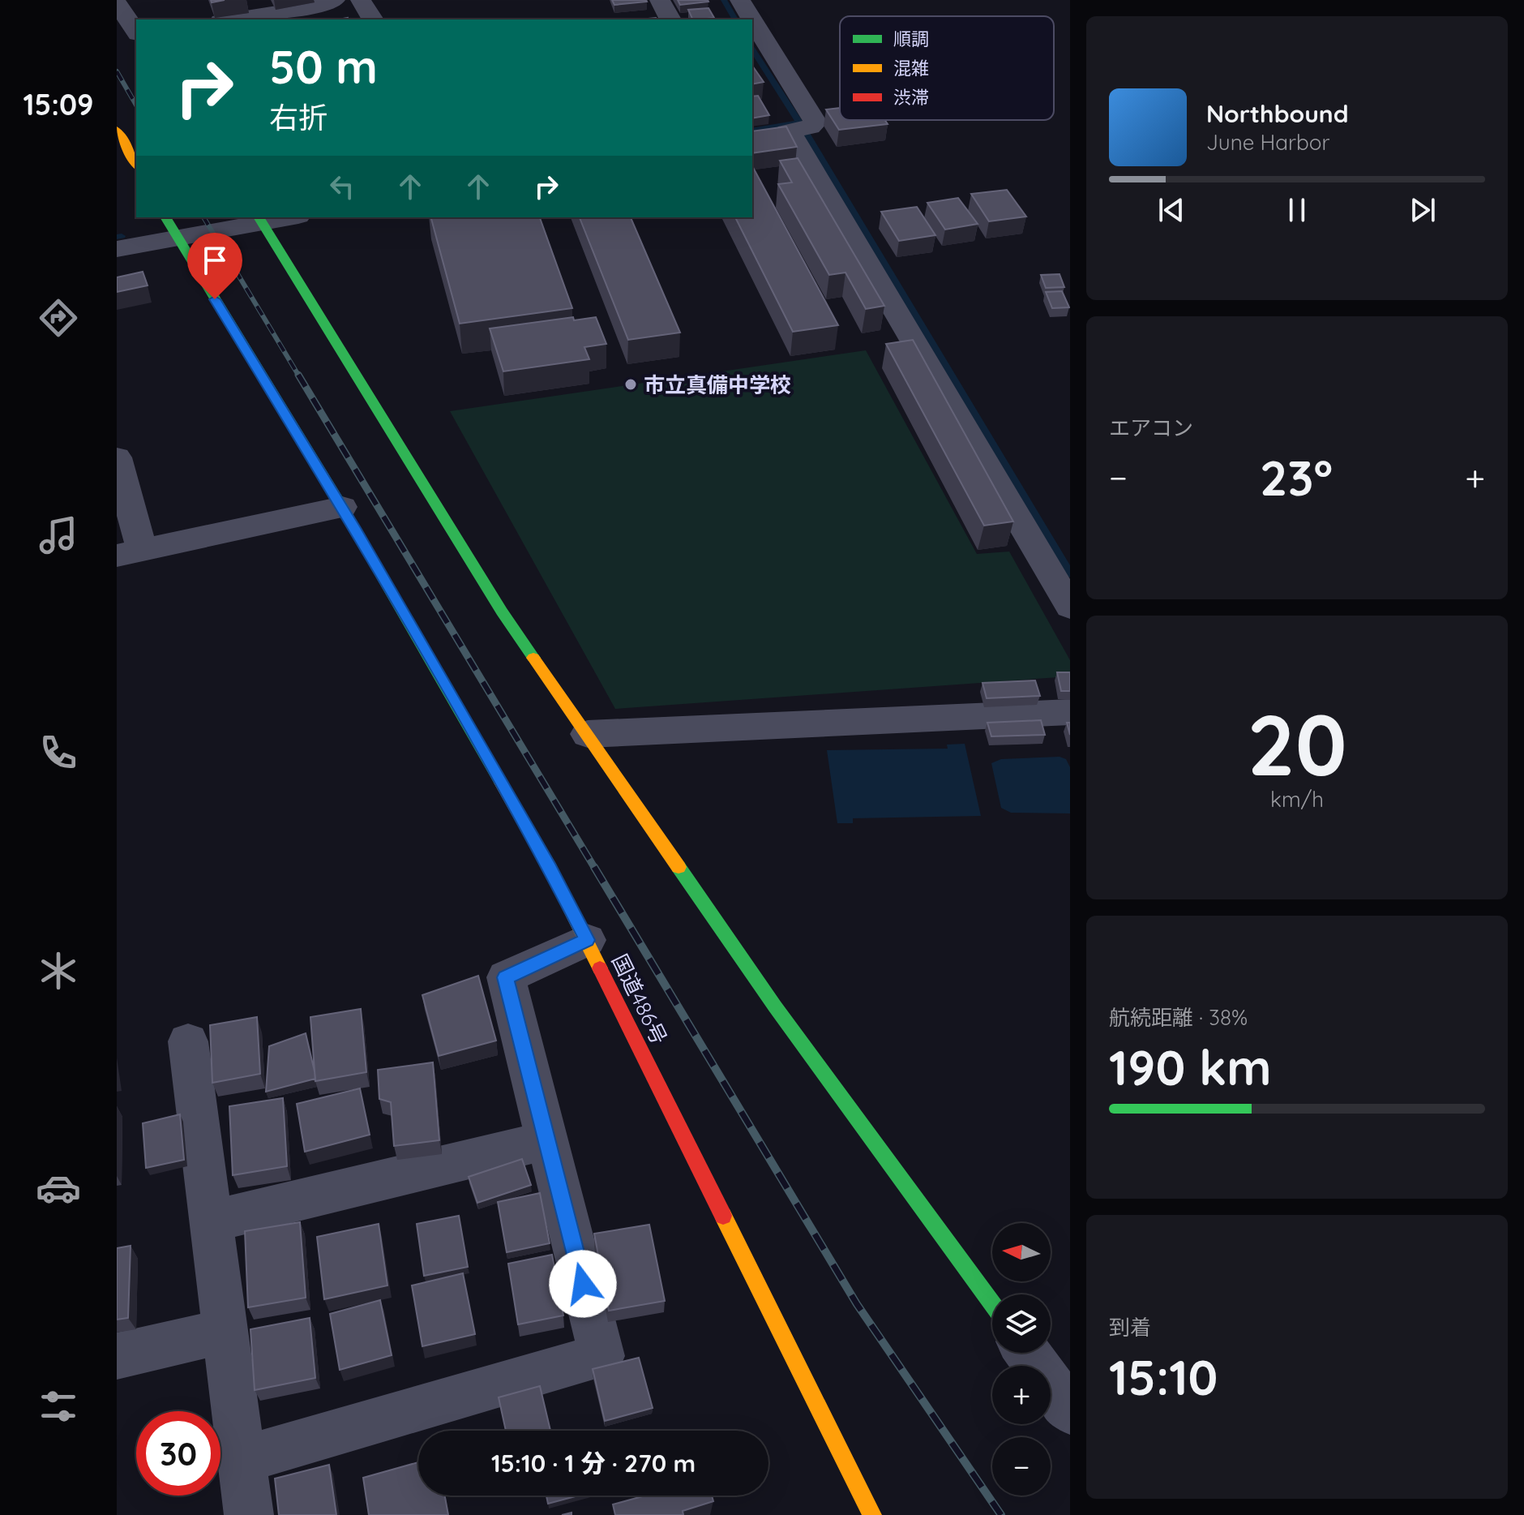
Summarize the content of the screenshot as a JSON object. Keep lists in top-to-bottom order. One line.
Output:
{"streets":{"main road":["国道486号"]},"places":["市立真備中学校"],"legend":["順調","混雑","渋滞"],"north":"left","page":{"tabs":"15:09","turn":["50 m","右折"],"song":["Northbound","June Harbor"],"tile":["エアコン",["20","km/h"],["航続距離 · 38%","190 km"],["到着","15:10"]],"heat":["−","23°","+"],"map_buttons":["+","−"],"limit":"30","trip":"15:10 · 1 分 · 270 m"}}
